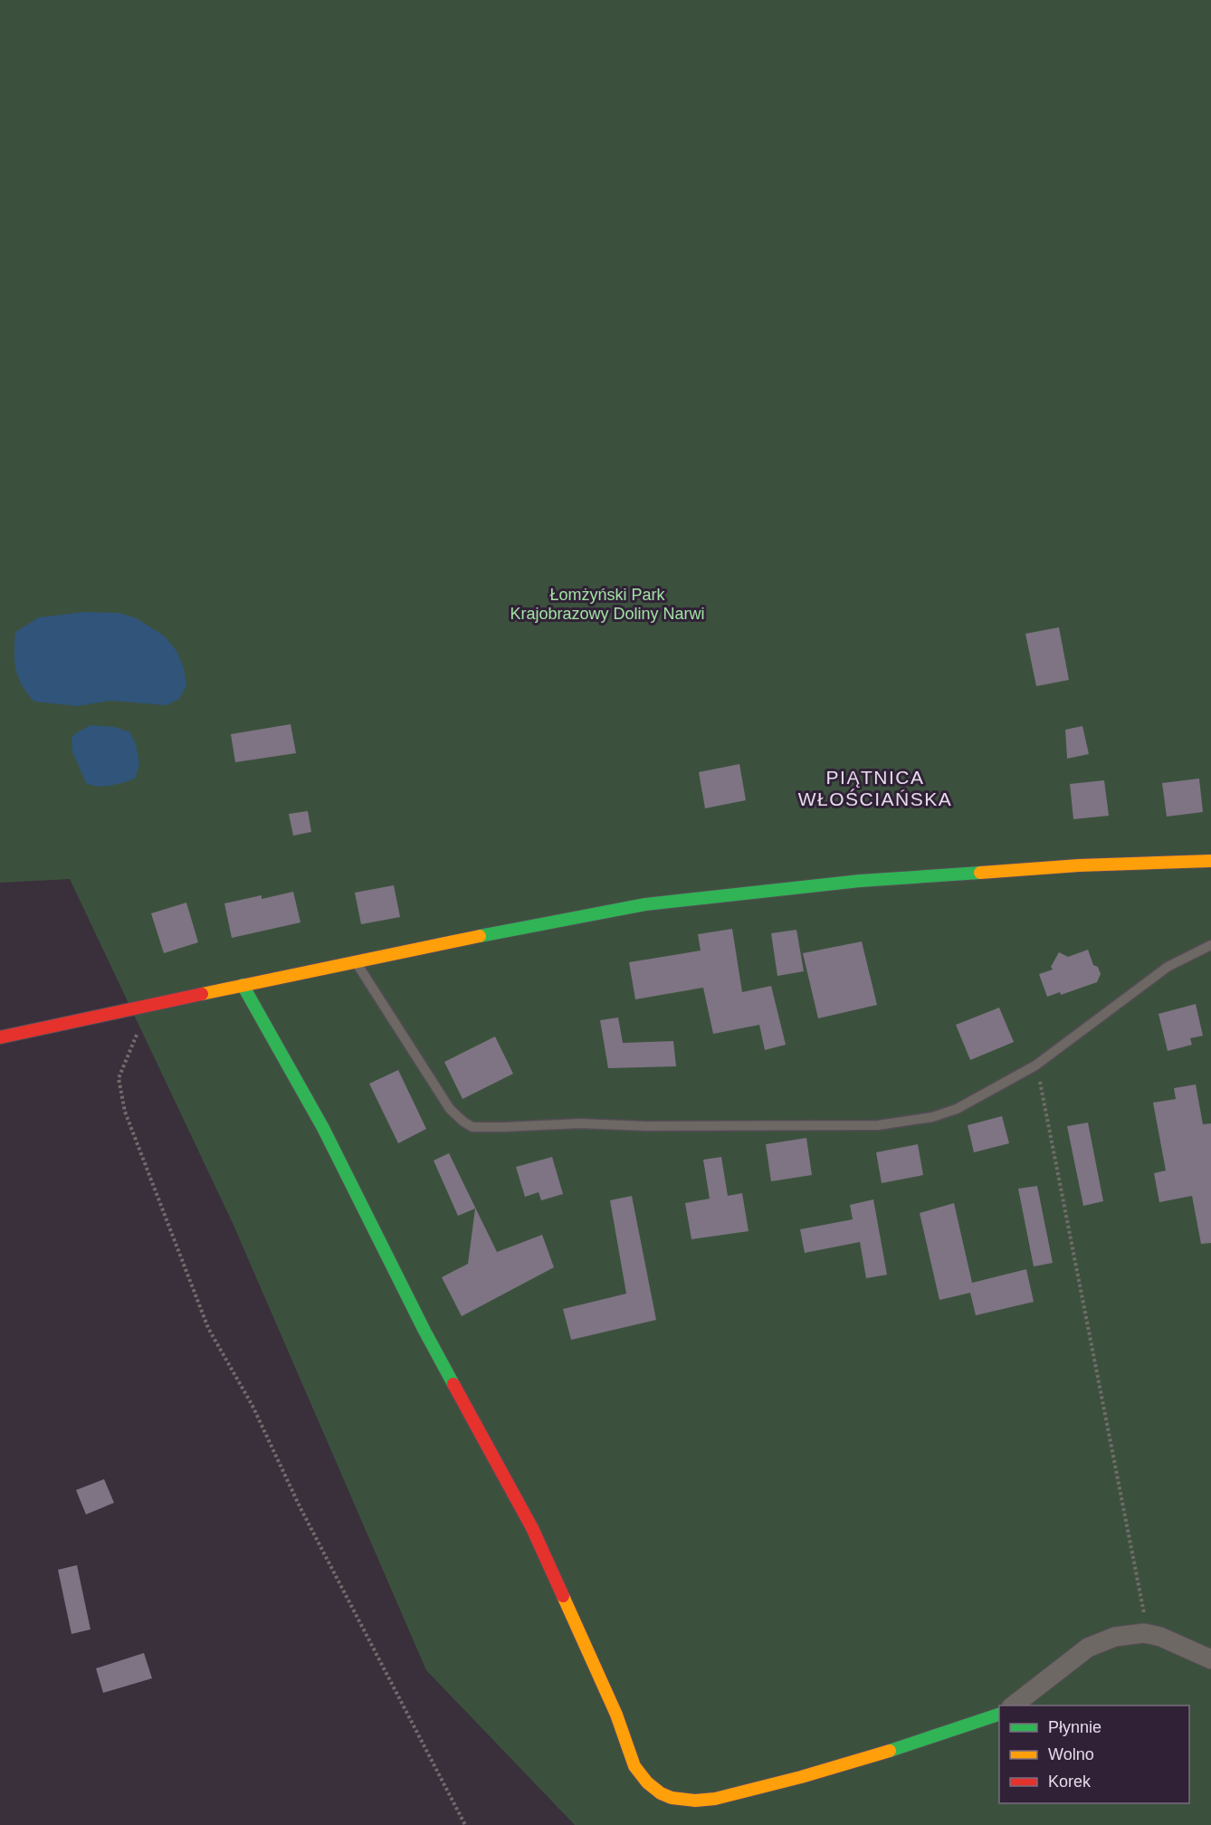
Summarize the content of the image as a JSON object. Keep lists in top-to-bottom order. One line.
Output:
{"districts":["PIĄTNICA WŁOŚCIAŃSKA"],"parks":["Łomżyński Park Krajobrazowy Doliny Narwi"],"legend":["Płynnie","Wolno","Korek"]}
